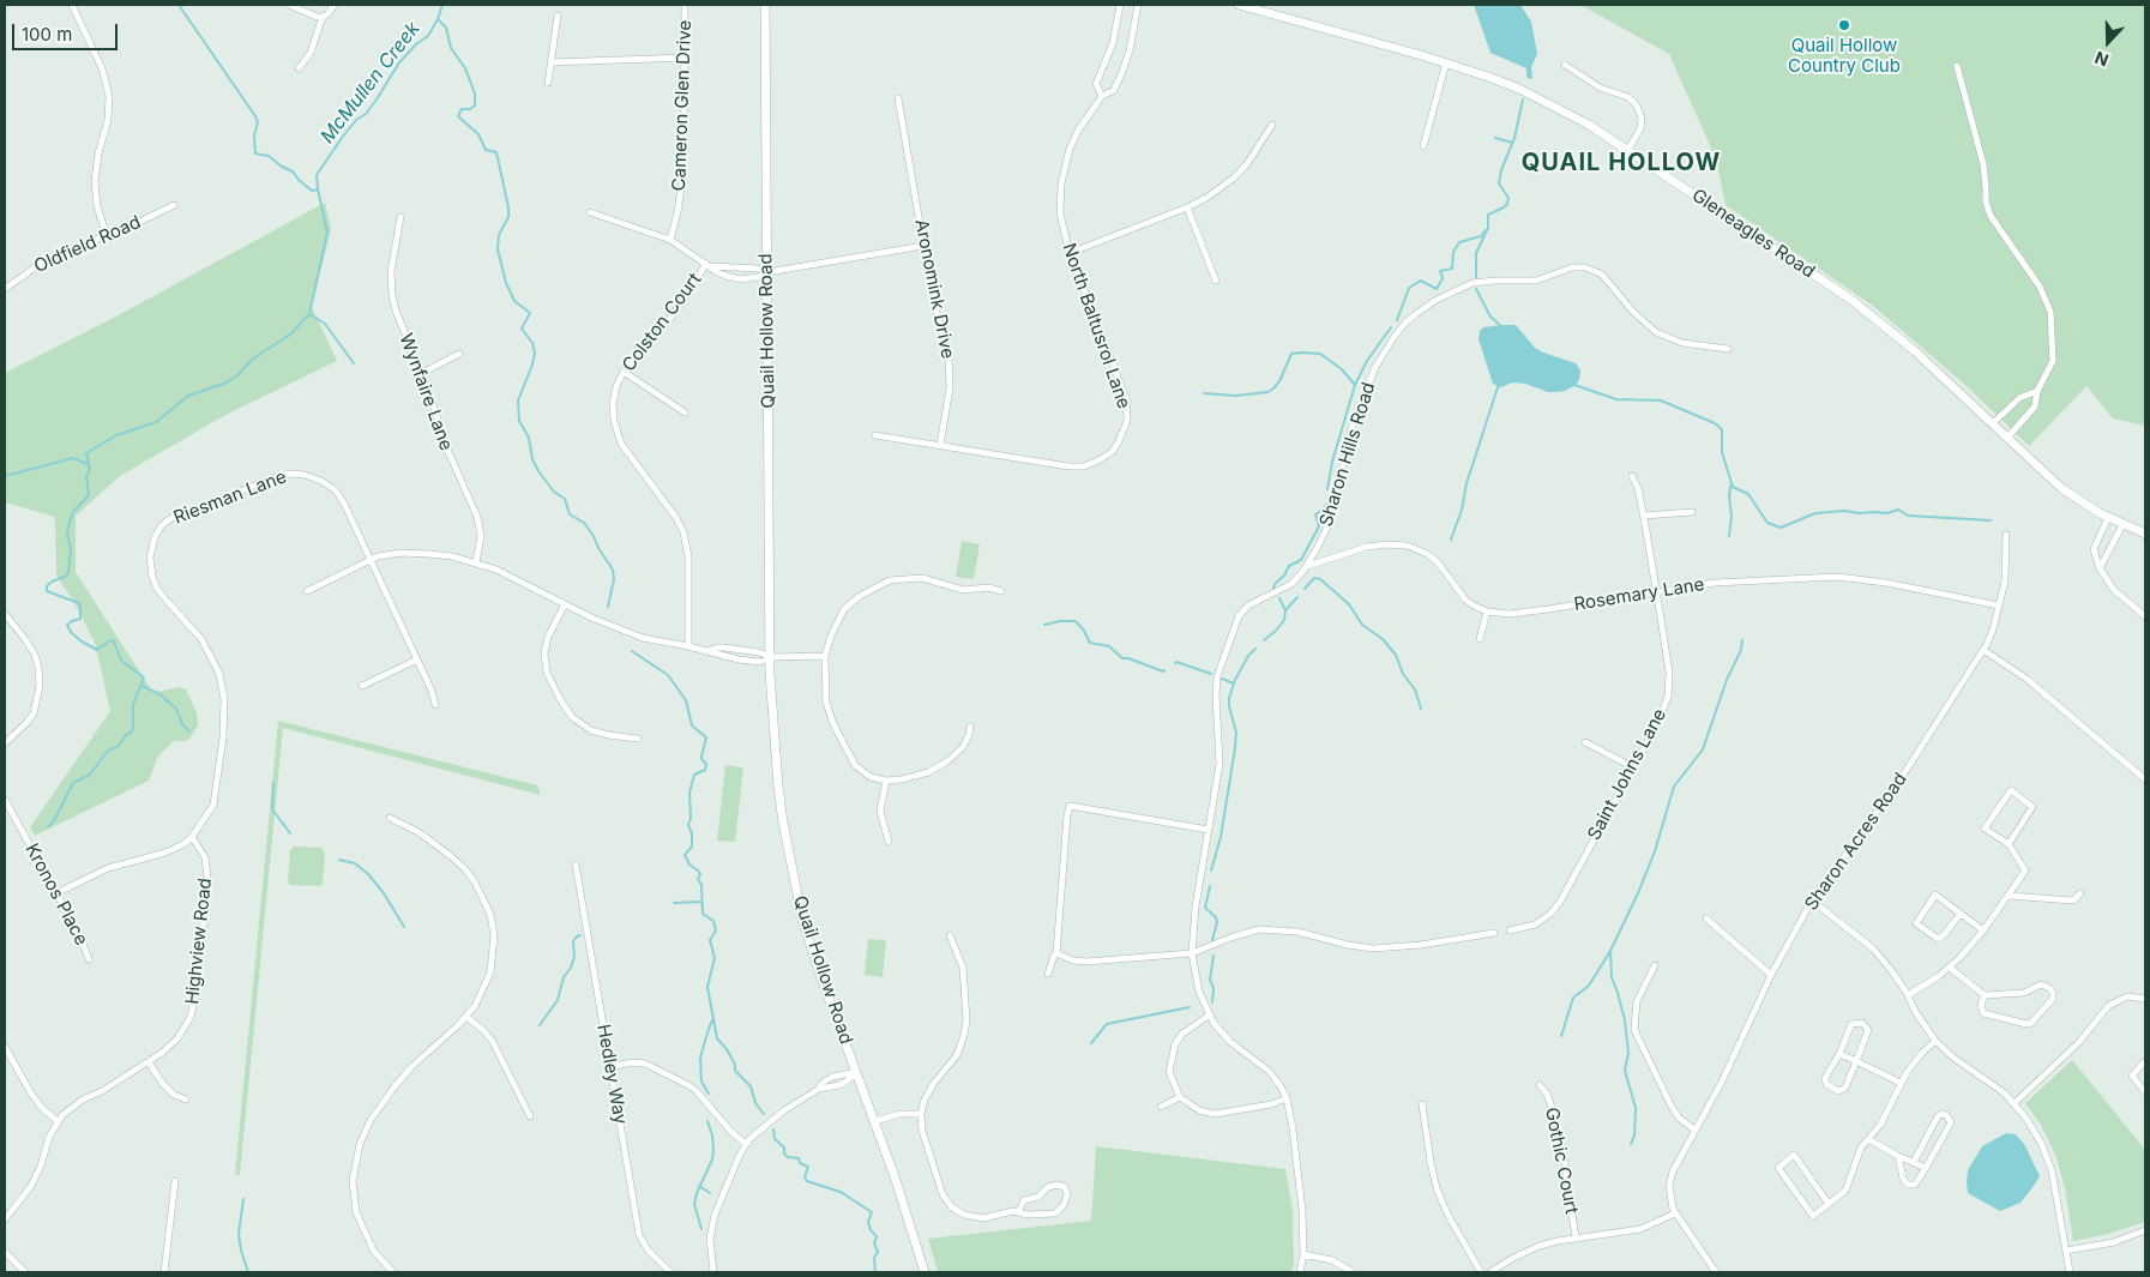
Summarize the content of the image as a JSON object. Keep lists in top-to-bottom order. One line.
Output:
{"streets":{"main road":["Gleneagles Road","Quail Hollow Road"],"street":["Cameron Glen Drive","Oldfield Road","Aronomink Drive","Colston Court","North Baltusrol Lane","Wynfaire Lane","Sharon Hills Road","Riesman Lane","Rosemary Lane","Saint Johns Lane","Sharon Acres Road","Kronos Place","Highview Road","Hedley Way","Gothic Court"]},"crossings":[["Aronomink Drive","North Baltusrol Lane"],["Sharon Hills Road","Rosemary Lane"],["Riesman Lane","Kronos Place"],["Riesman Lane","Highview Road"],["Rosemary Lane","Saint Johns Lane"],["Rosemary Lane","Sharon Acres Road"]],"districts":["QUAIL HOLLOW"],"water":["McMullen Creek"],"places":["Quail Hollow Country Club"],"scale_bar":"100 m","north":"bottom"}
